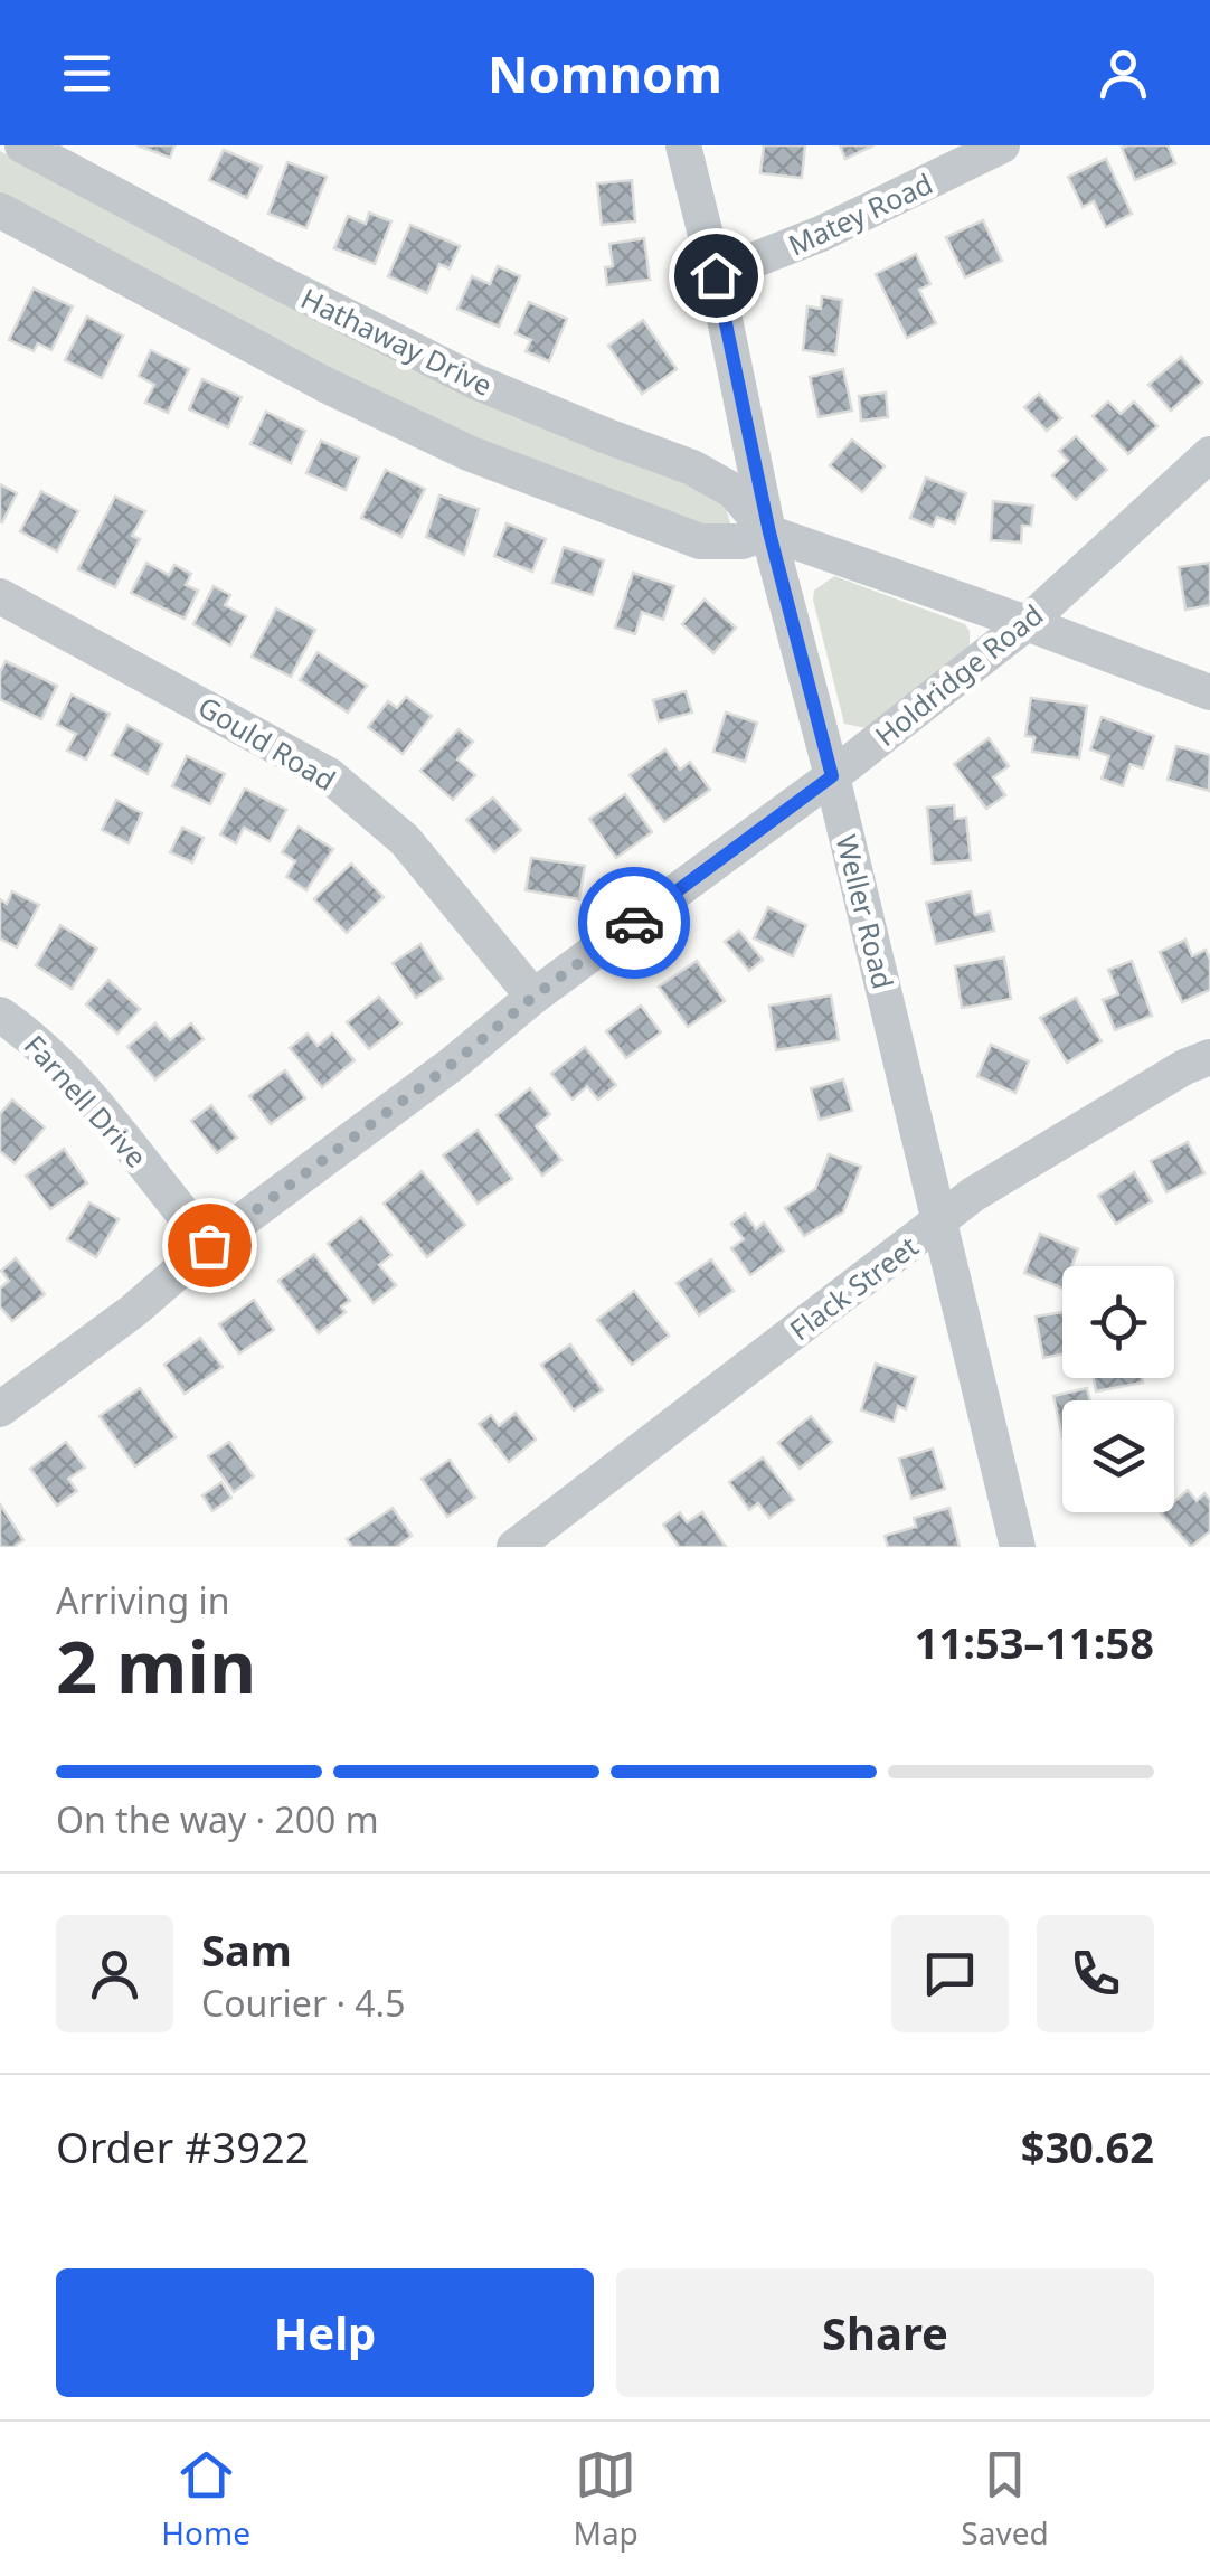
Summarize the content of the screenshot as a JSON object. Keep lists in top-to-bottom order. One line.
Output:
{"streets":{"street":["Matey Road","Hathaway Drive","Holdridge Road","Gould Road","Weller Road","Farnell Drive","Flack Street"]},"crossings":[["Matey Road","Weller Road"],["Hathaway Drive","Holdridge Road"],["Hathaway Drive","Weller Road"],["Holdridge Road","Gould Road"],["Holdridge Road","Weller Road"],["Holdridge Road","Farnell Drive"],["Weller Road","Flack Street"]],"page":{"header":"Nomnom","heading":["2 min","Arriving in","11:53–11:58"],"panel":["Sam","Courier · 4.5","Order #3922","$30.62"],"bar":"On the way · 200 m","buttons":["Help","Share"],"tabs":["Home","Map","Saved"]}}
